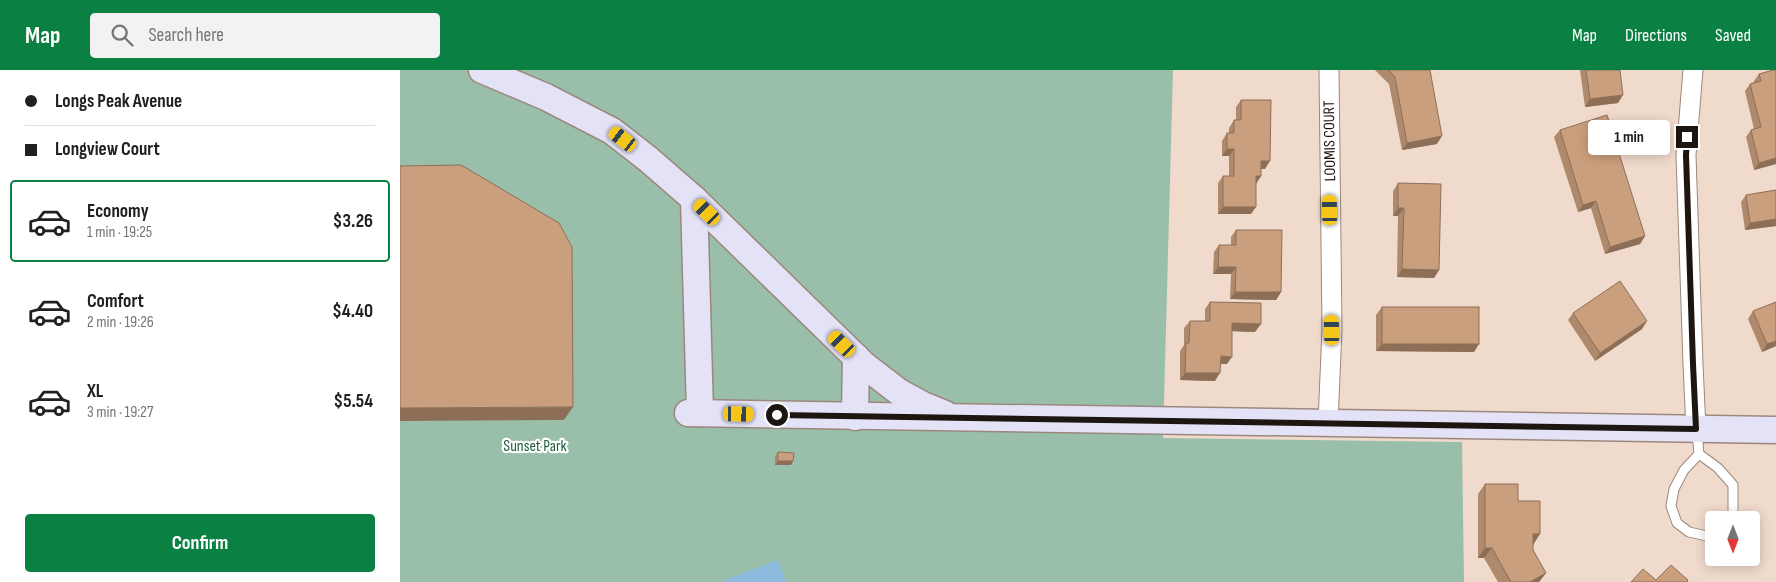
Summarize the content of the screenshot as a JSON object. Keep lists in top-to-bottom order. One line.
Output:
{"streets":{"street":["LOOMIS COURT"]},"parks":["Sunset Park"],"north":"bottom","page":{"header":"Map","search":"Search here","nav":["Map","Directions","Saved"],"banner":["Longs Peak Avenue","Longview Court"],"bubble":"1 min","list":[{"name":"Economy","note":"1 min · 19:25","value":"$3.26"},{"name":"Comfort","note":"2 min · 19:26","value":"$4.40"},{"name":"XL","note":"3 min · 19:27","value":"$5.54"}],"buttons":"Confirm"}}
